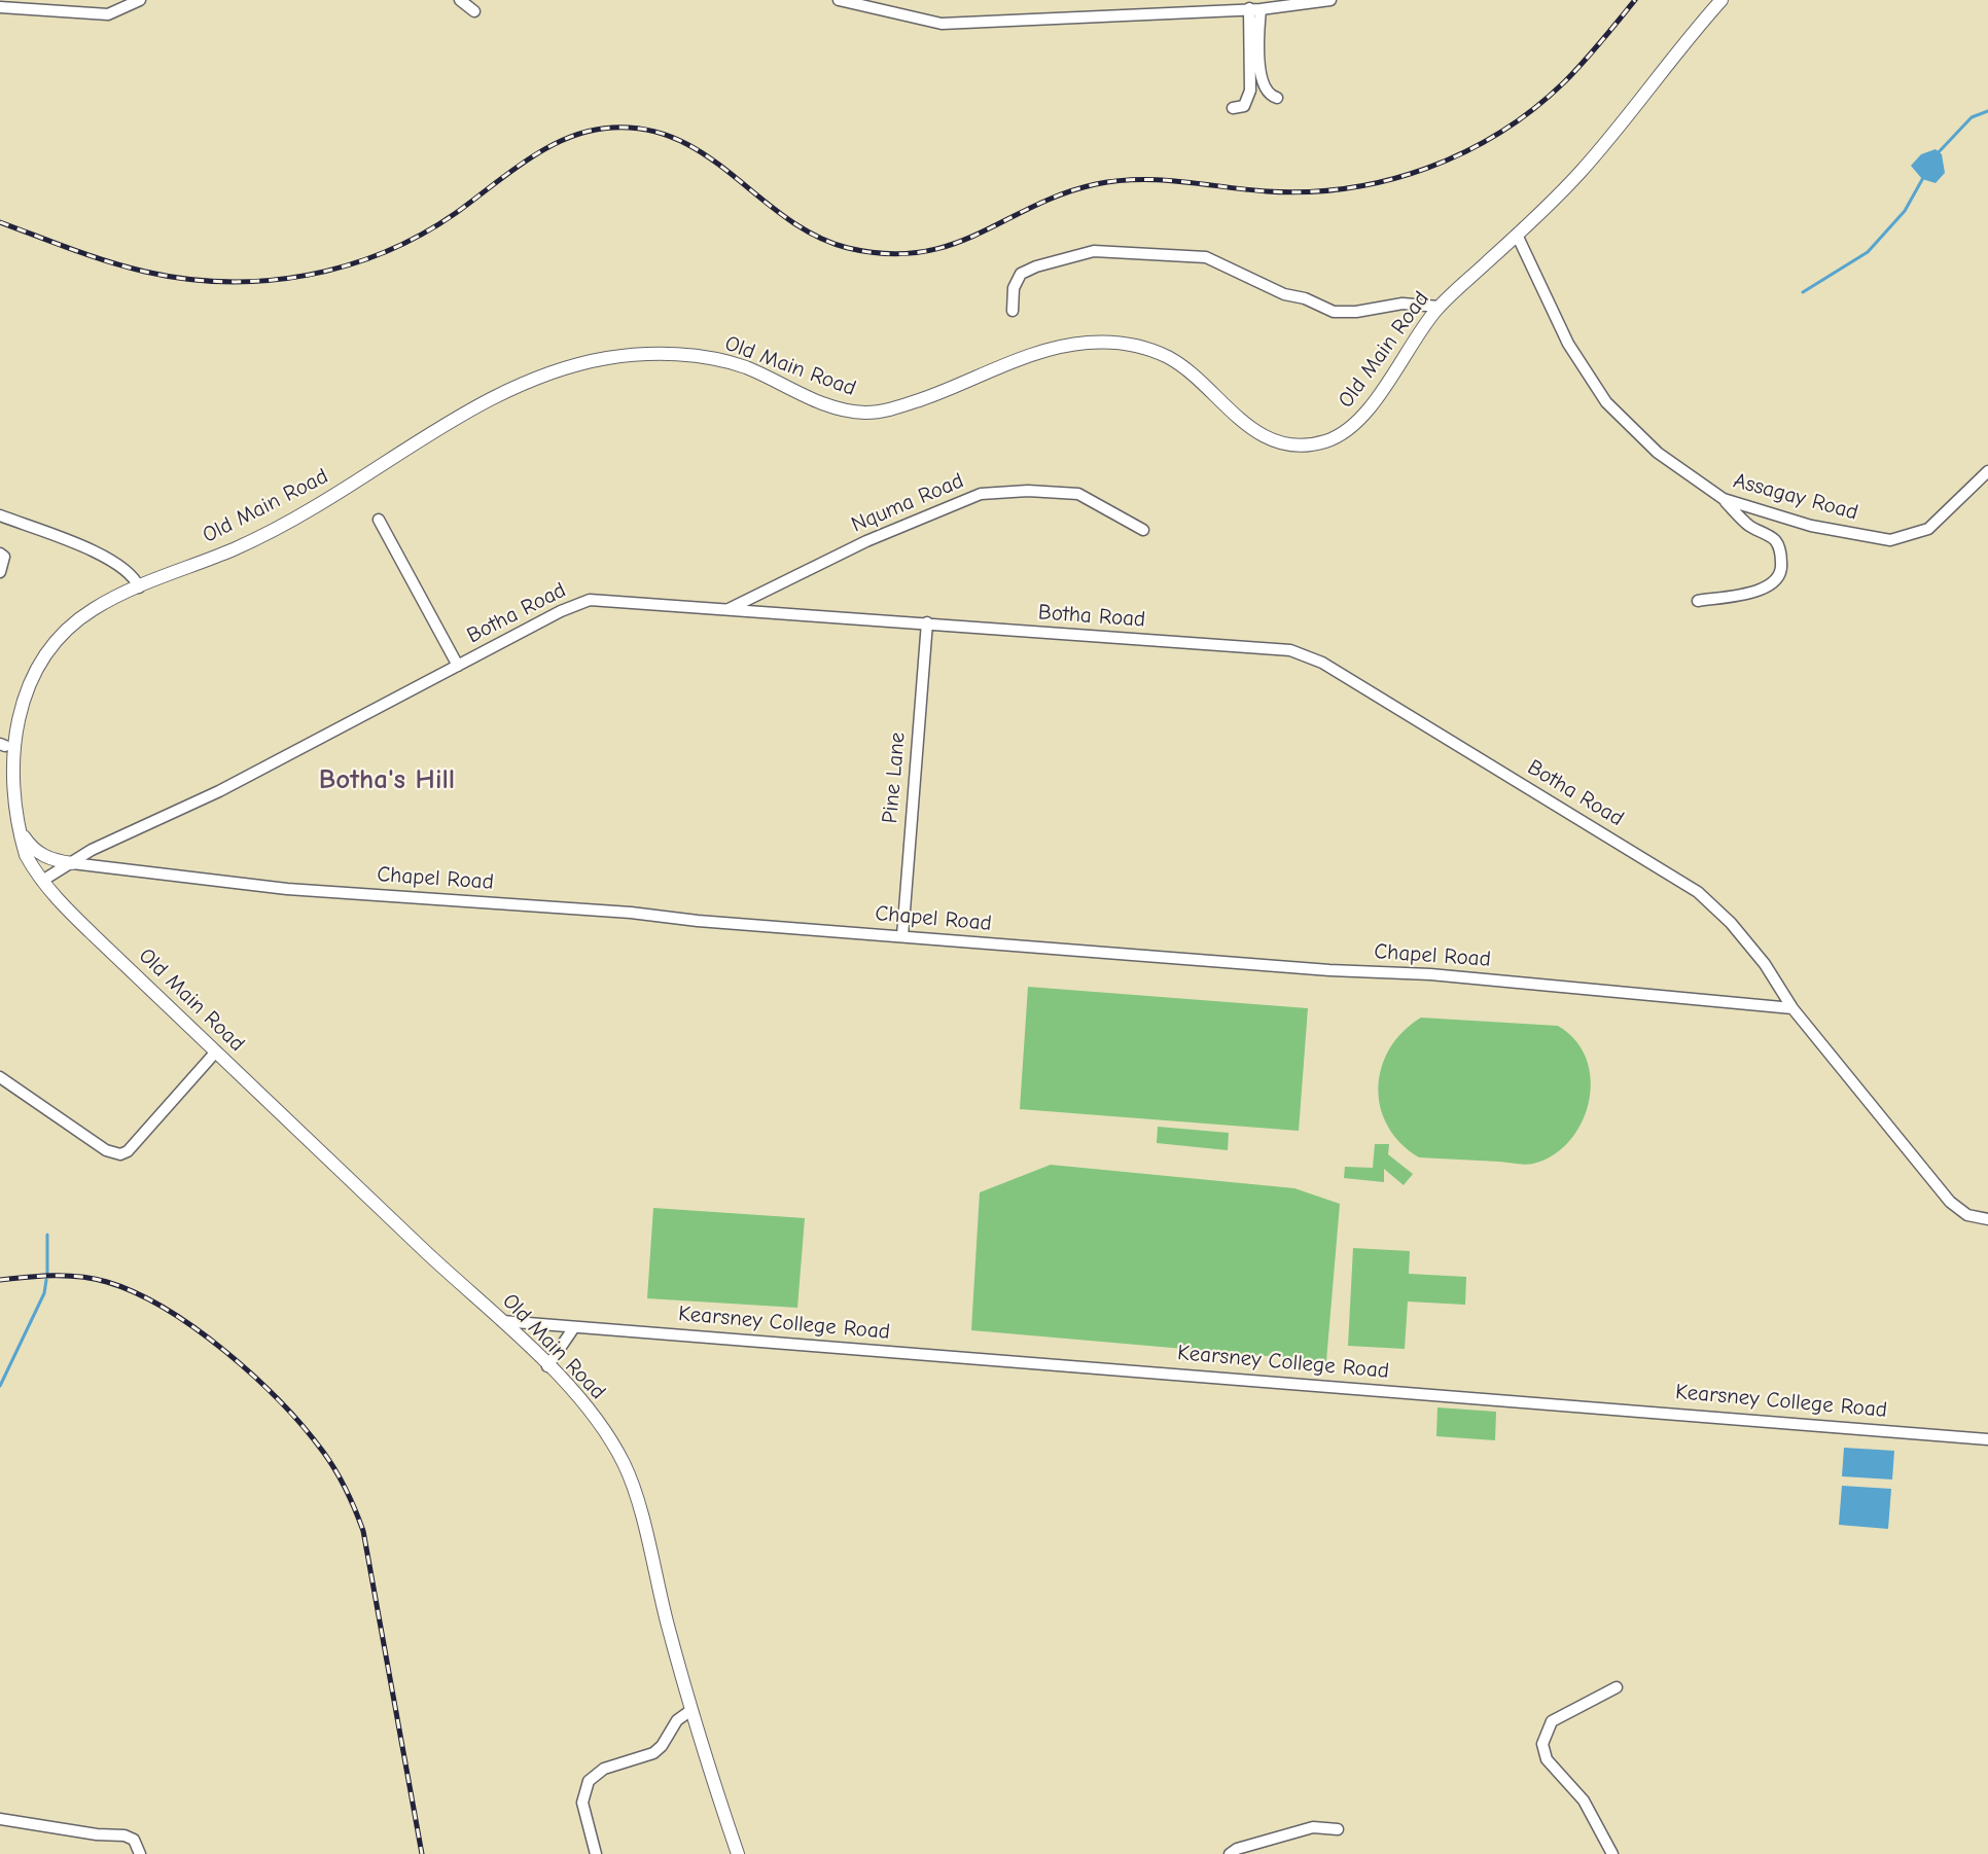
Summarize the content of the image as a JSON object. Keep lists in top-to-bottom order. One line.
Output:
{"streets":{"main road":["Old Main Road"],"street":["Assagay Road","Nquma Road","Botha Road","Pine Lane","Chapel Road","Kearsney College Road"]},"crossings":[["Old Main Road","Assagay Road"],["Old Main Road","Botha Road"],["Old Main Road","Kearsney College Road"],["Nquma Road","Botha Road"],["Botha Road","Pine Lane"],["Botha Road","Chapel Road"],["Pine Lane","Chapel Road"]],"districts":["Botha's Hill"]}
